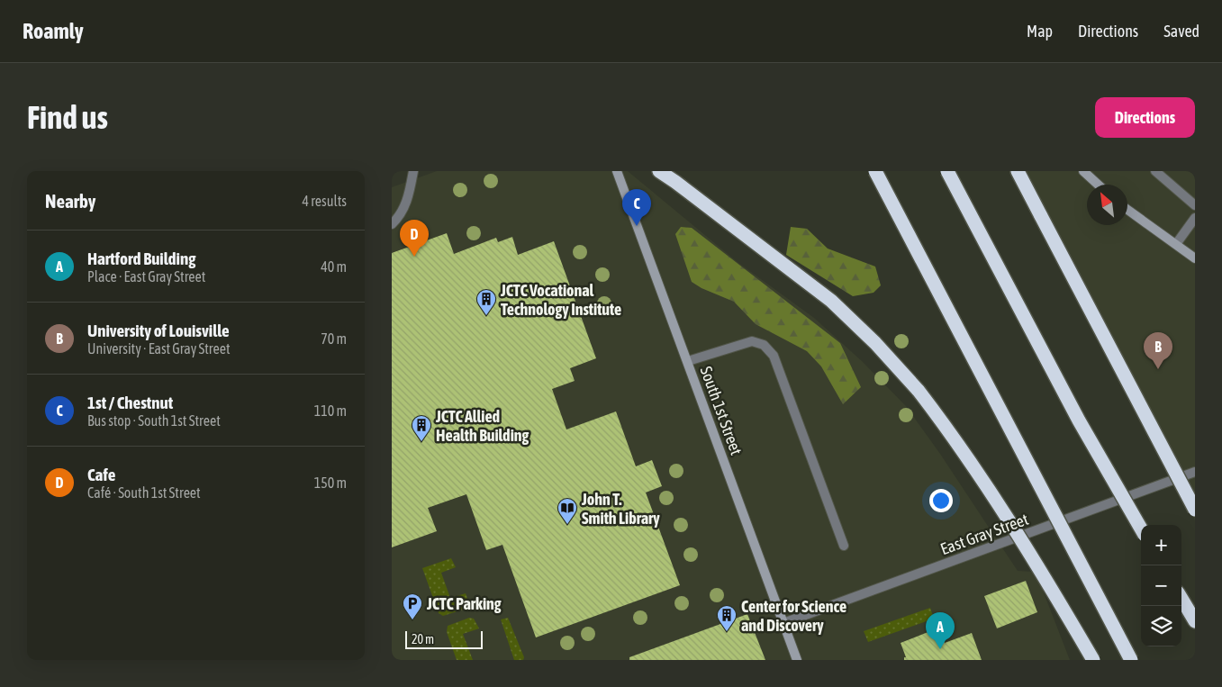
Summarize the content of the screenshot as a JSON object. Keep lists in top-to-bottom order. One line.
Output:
{"streets":{"street":["South 1st Street","East Gray Street"]},"crossings":[["South 1st Street","East Gray Street"]],"places":{"building":["JCTC Vocational Technology Institute","JCTC Allied Health Building","Center for Science and Discovery"],"library":["John T. Smith Library"],"parking":["JCTC Parking"]},"scale_bar":"20 m","north":"top left","page":{"header":"Roamly","nav":["Map","Directions","Saved"],"buttons":"Directions","title":"Find us","heading":["Nearby","4 results"],"pins":["C","D","B","A"],"list":[{"mark":"A","name":"Hartford Building","note":"Place · East Gray Street","value":"40 m"},{"mark":"B","name":"University of Louisville","note":"University · East Gray Street","value":"70 m"},{"mark":"C","name":"1st / Chestnut","note":"Bus stop · South 1st Street","value":"110 m"},{"mark":"D","name":"Cafe","note":"Café · South 1st Street","value":"150 m"}],"map_buttons":["+","−"],"scale":"20 m"}}
